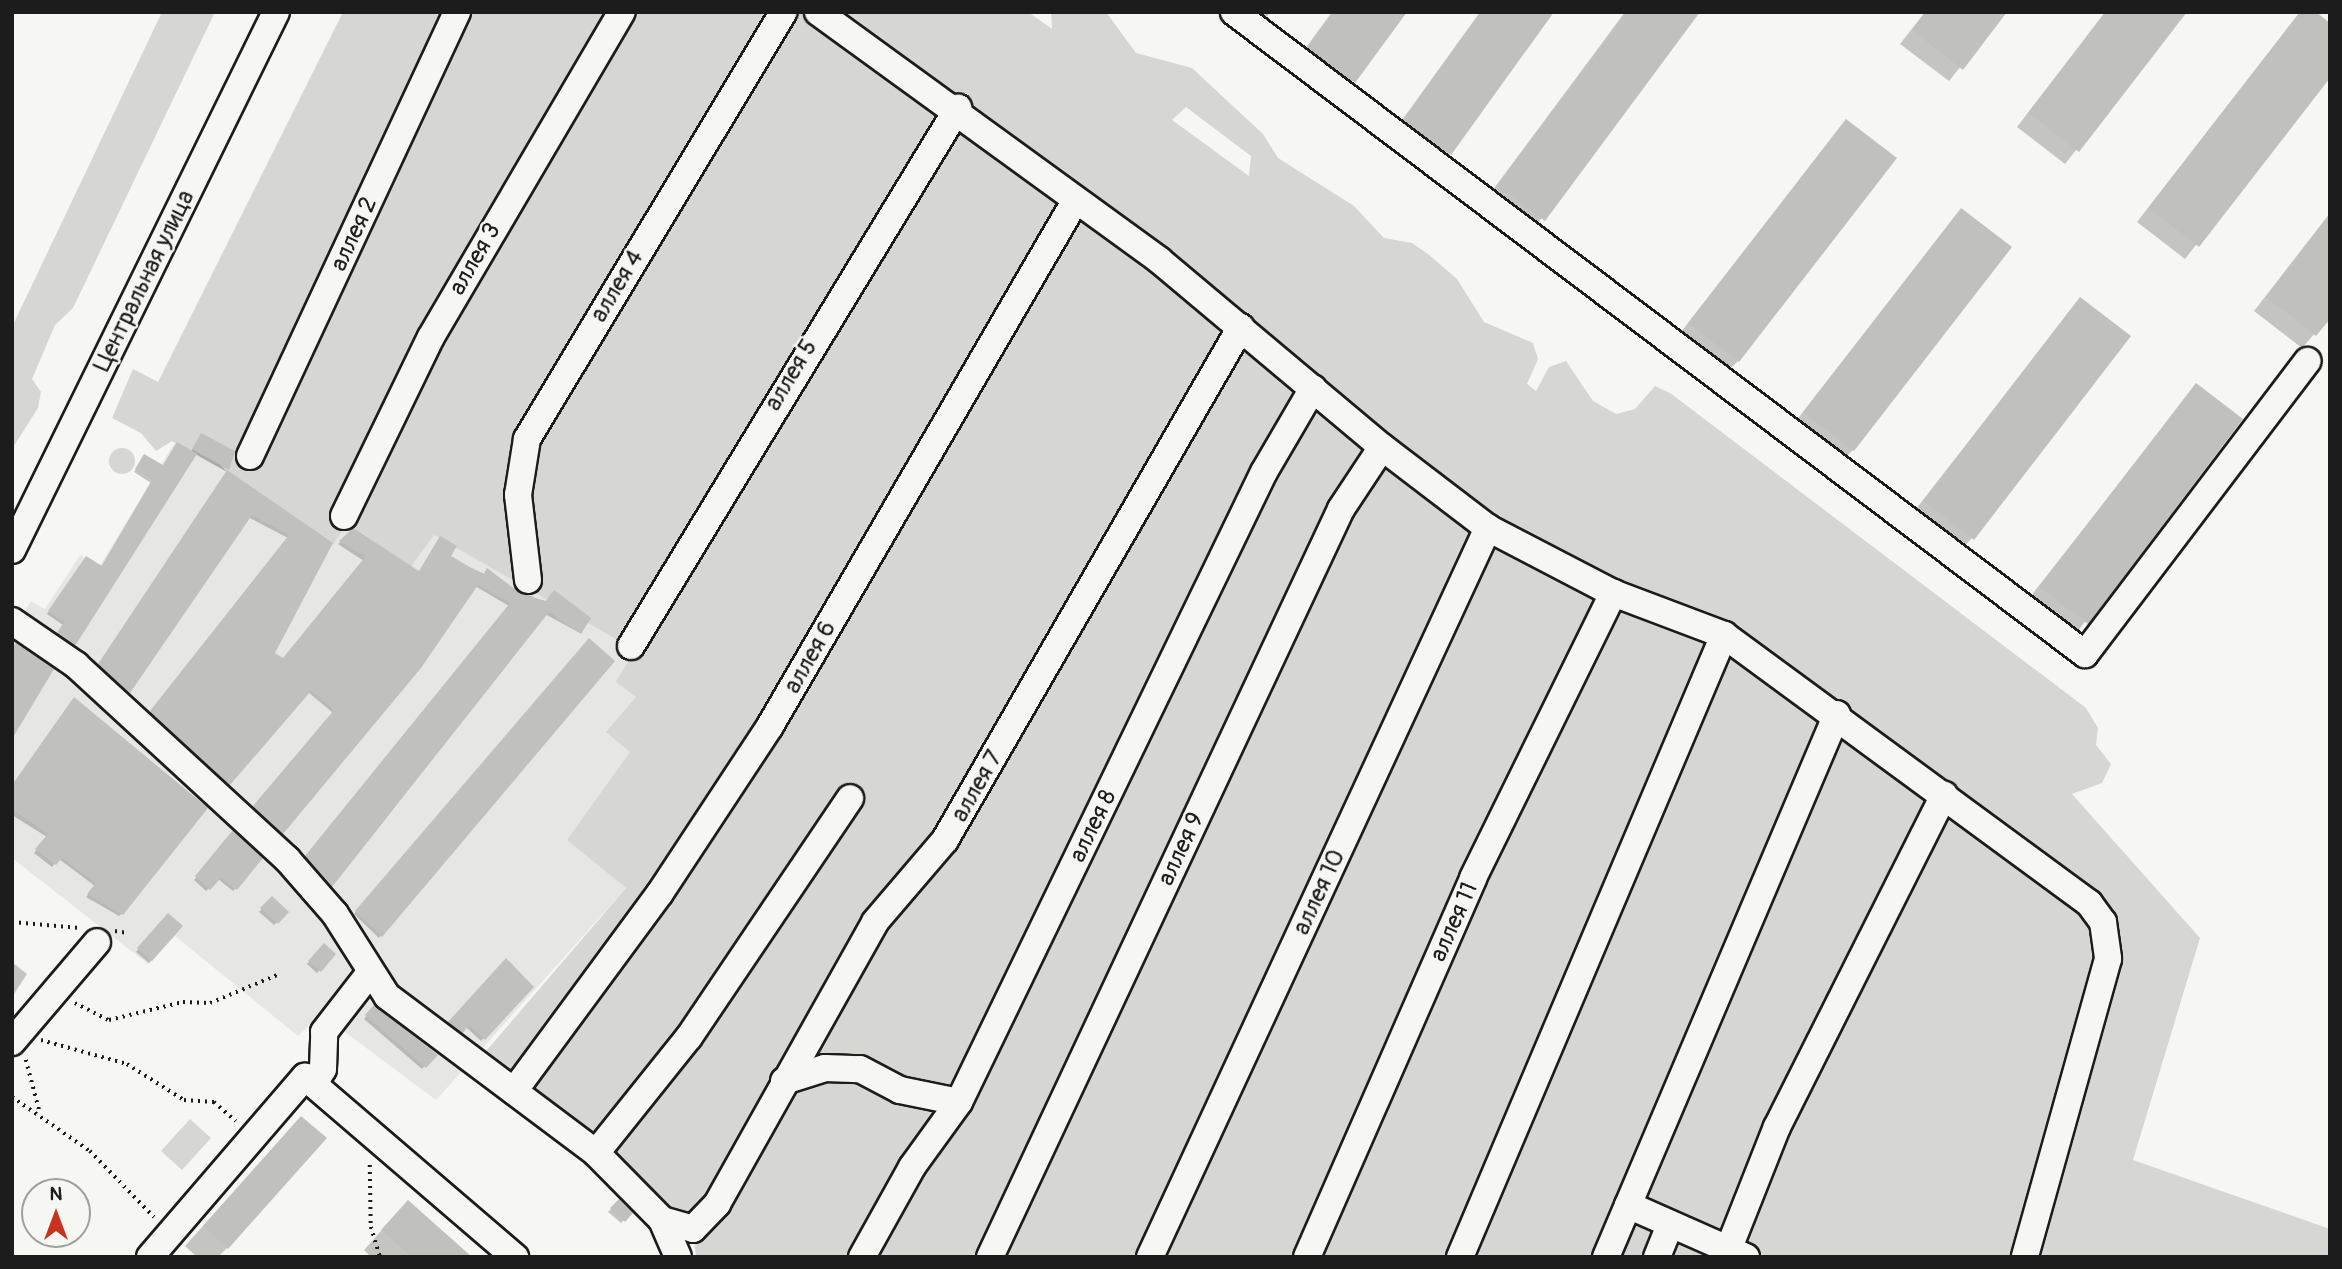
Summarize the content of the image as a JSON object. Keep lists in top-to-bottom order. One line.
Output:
{"streets":{"street":["аллея 2","аллея 3","Центральная улица","аллея 4","аллея 5","аллея 6","аллея 7","аллея 8","аллея 9","аллея 10","аллея 11"]},"north":"top"}
